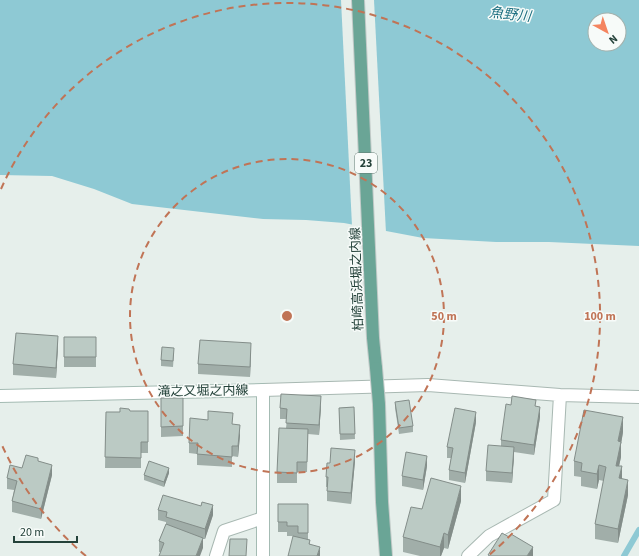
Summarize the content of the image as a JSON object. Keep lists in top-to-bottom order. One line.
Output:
{"streets":{"main road":["23","柏崎高浜堀之内線"],"street":["滝之又堀之内線"]},"water":["魚野川"],"scale_bar":"20 m","north":"bottom right","rings":["50 m","100 m"]}
